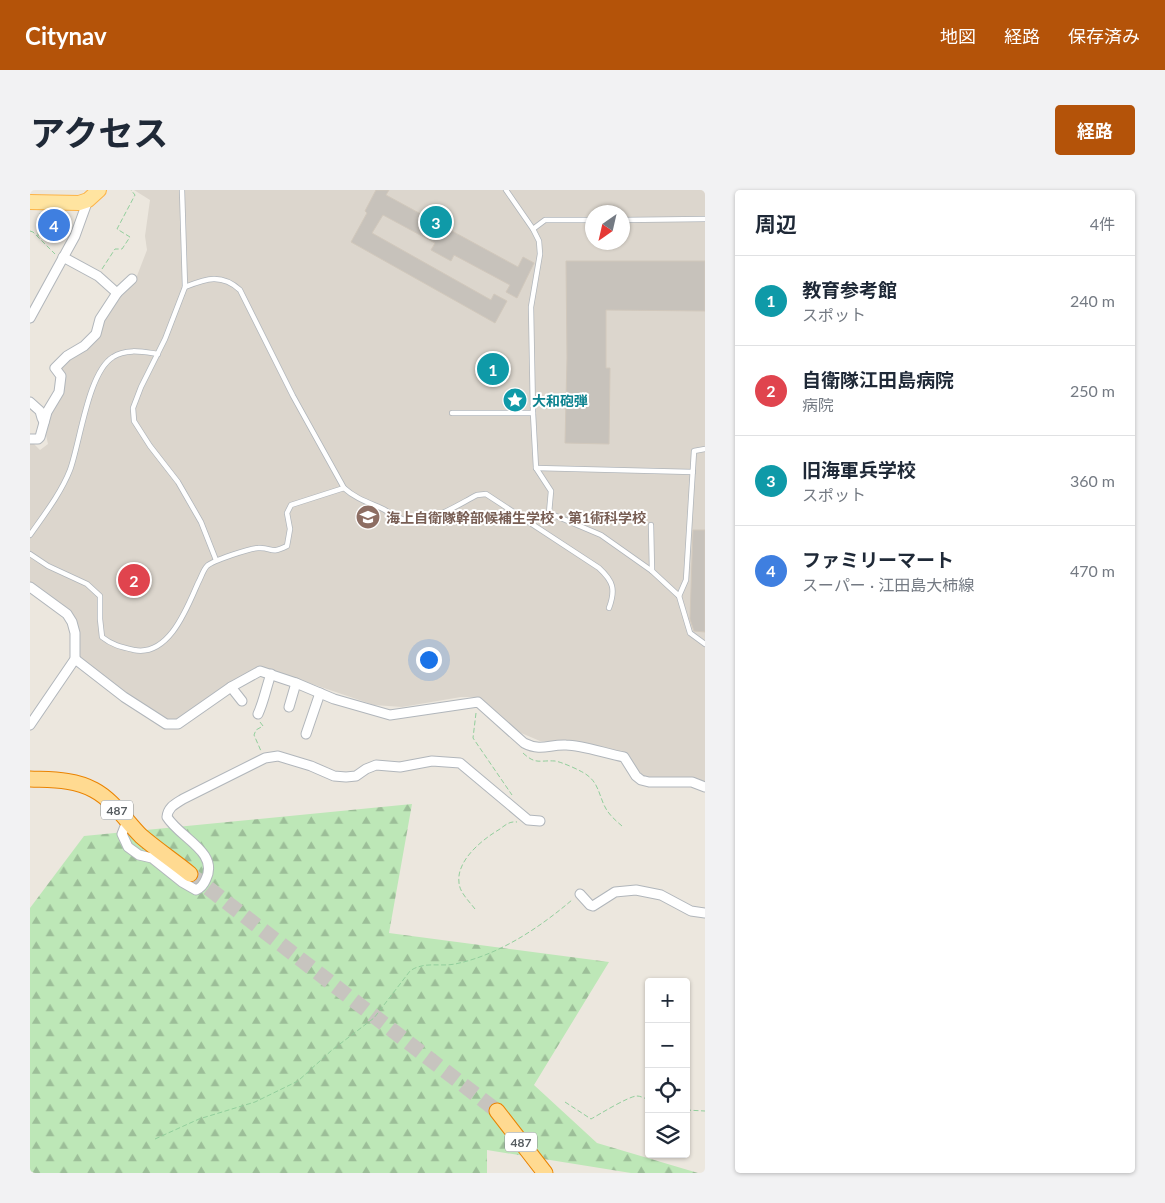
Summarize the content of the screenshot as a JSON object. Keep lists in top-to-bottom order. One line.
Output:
{"streets":{"highway":["487"]},"places":{"place":["大和砲弾"],"school or university":["海上自衛隊幹部候補生学校・第1術科学校"]},"north":"bottom left","page":{"header":"Citynav","nav":["地図","経路","保存済み"],"title":"アクセス","buttons":"経路","heading":["周辺","4件"],"pins":["3","4","1","2"],"list":[{"mark":"1","name":"教育参考館","note":"スポット","value":"240 m"},{"mark":"2","name":"自衛隊江田島病院","note":"病院","value":"250 m"},{"mark":"3","name":"旧海軍兵学校","note":"スポット","value":"360 m"},{"mark":"4","name":"ファミリーマート","note":"スーパー · 江田島大柿線","value":"470 m"}],"map_buttons":["+","−"]}}
